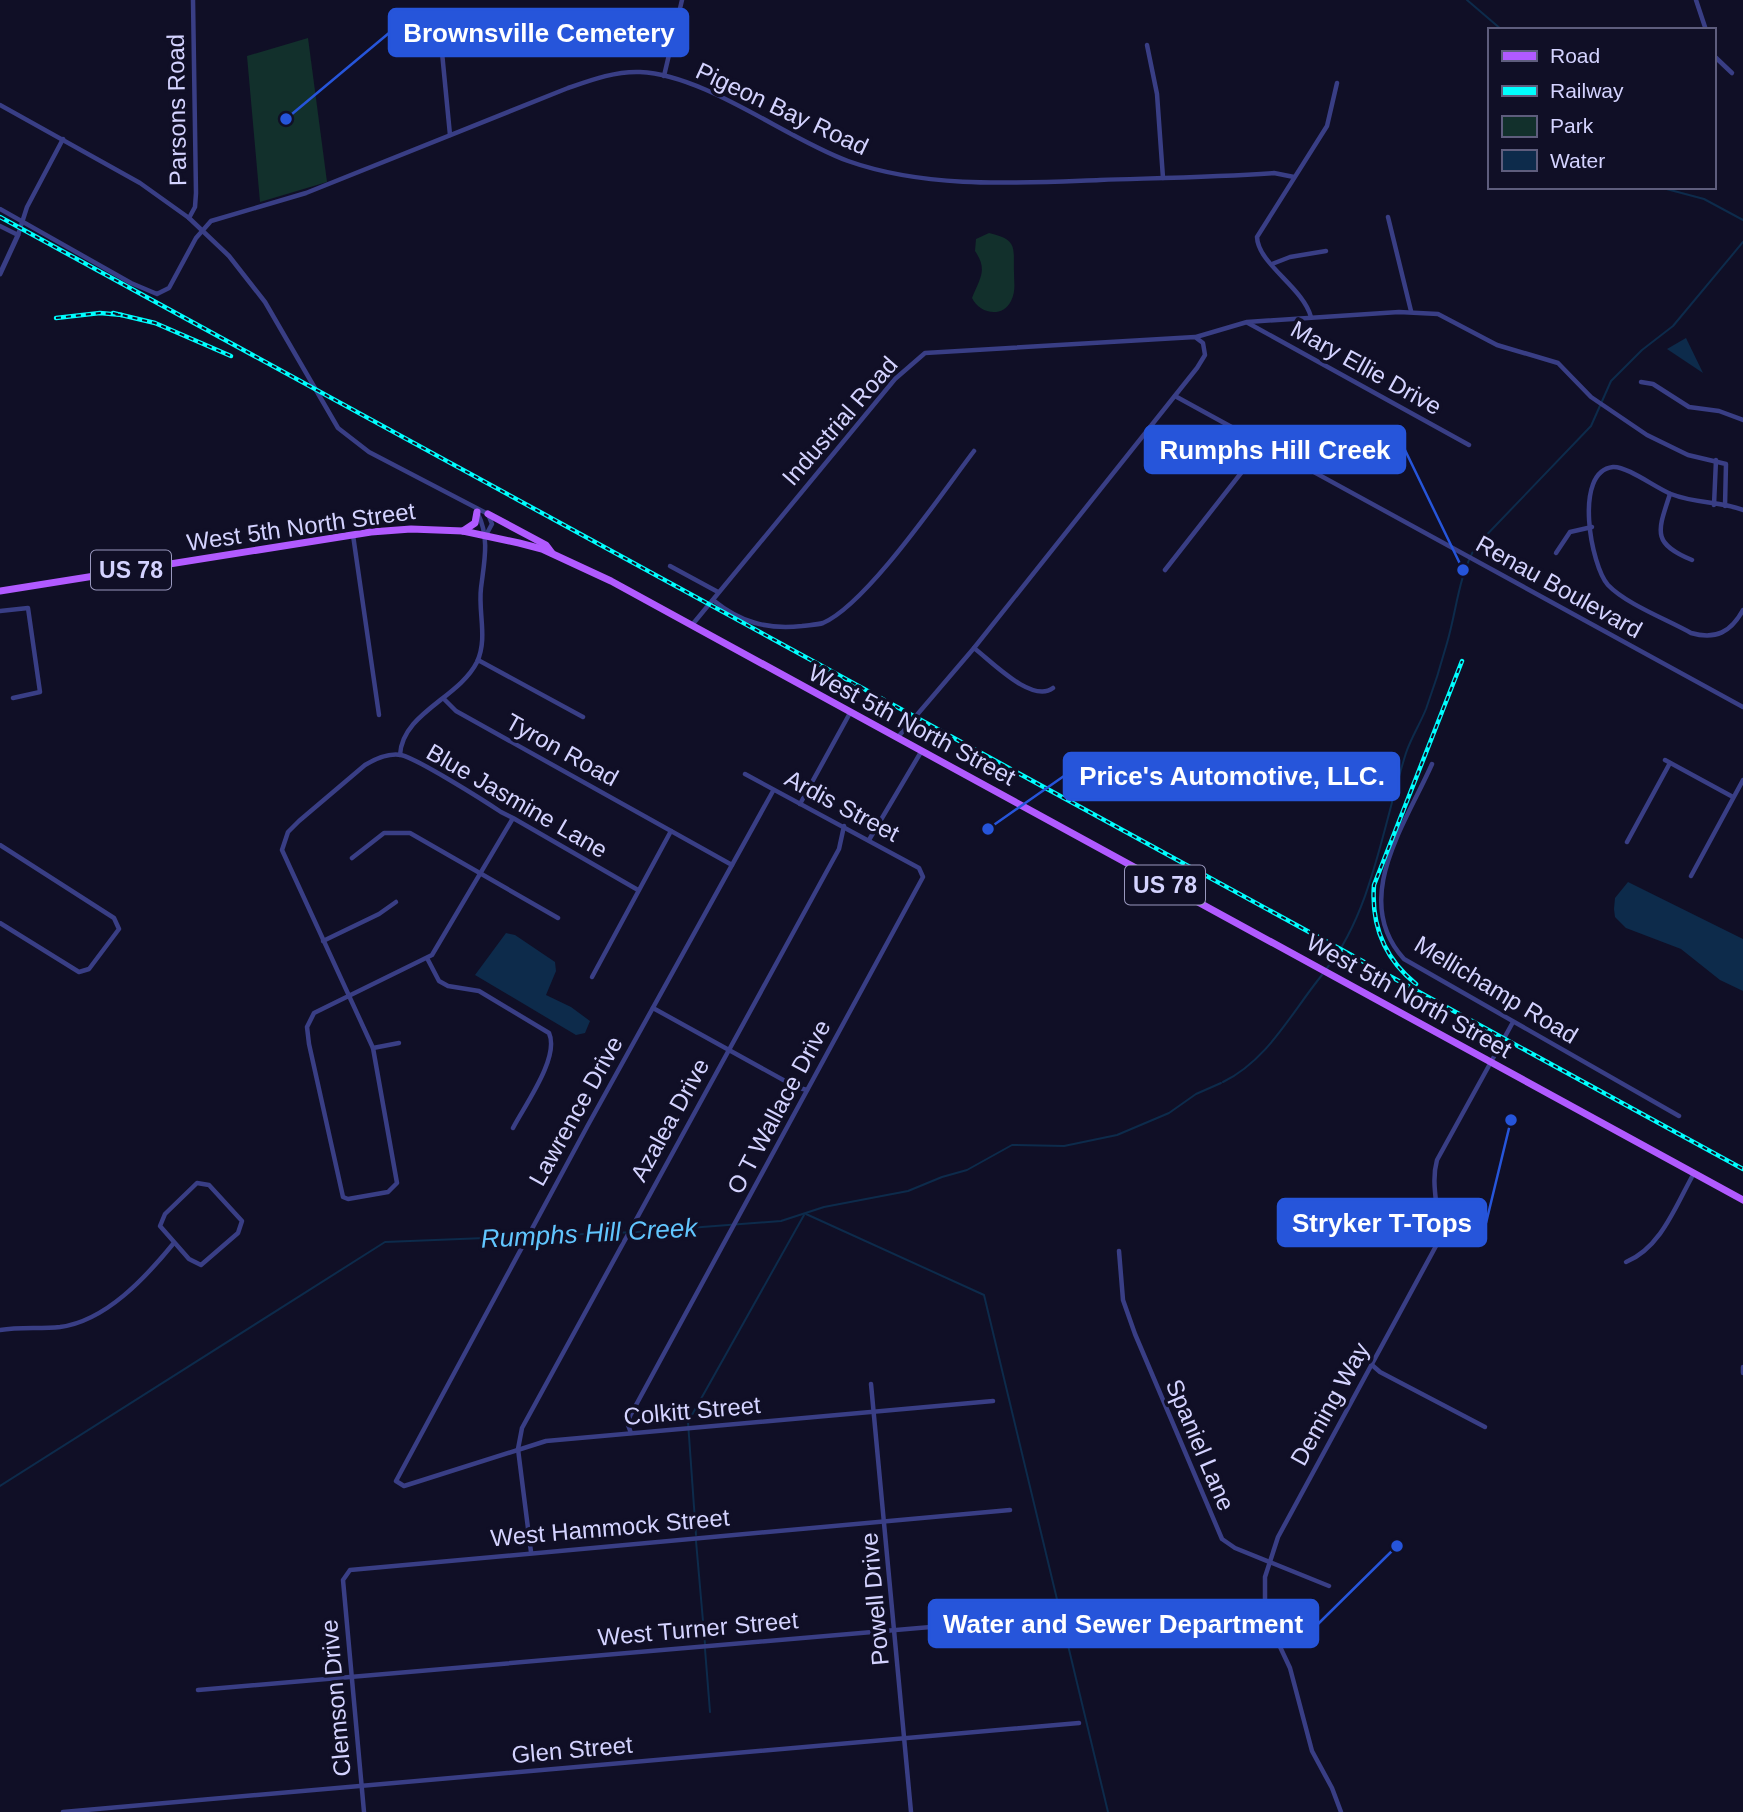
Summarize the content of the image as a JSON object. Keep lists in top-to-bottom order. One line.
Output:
{"streets":{"main road":["West 5th North Street","US 78"],"street":["Pigeon Bay Road","Parsons Road","Mary Ellie Drive","Industrial Road","Renau Boulevard","Tyron Road","Blue Jasmine Lane","Ardis Street","Mellichamp Road","O T Wallace Drive","Lawrence Drive","Azalea Drive","Deming Way","Colkitt Street","Spaniel Lane","West Hammock Street","Powell Drive","West Turner Street","Clemson Drive","Glen Street"]},"crossings":[["Mary Ellie Drive","Industrial Road"],["Industrial Road","West 5th North Street"],["West 5th North Street","Deming Way"],["Tyron Road","Lawrence Drive"],["Ardis Street","O T Wallace Drive"],["Ardis Street","Lawrence Drive"],["Ardis Street","Azalea Drive"],["Mellichamp Road","Deming Way"],["O T Wallace Drive","Colkitt Street"],["Lawrence Drive","Colkitt Street"],["Azalea Drive","Colkitt Street"],["Azalea Drive","West Hammock Street"],["Deming Way","Spaniel Lane"],["Colkitt Street","Powell Drive"],["West Hammock Street","Powell Drive"],["West Hammock Street","Clemson Drive"],["Powell Drive","West Turner Street"],["Powell Drive","Glen Street"],["West Turner Street","Clemson Drive"],["Clemson Drive","Glen Street"]],"water":["Rumphs Hill Creek"],"places":["Brownsville Cemetery","Rumphs Hill Creek","Price's Automotive, LLC.","Stryker T-Tops","Water and Sewer Department"],"legend":["Road","Railway","Park","Water"]}
